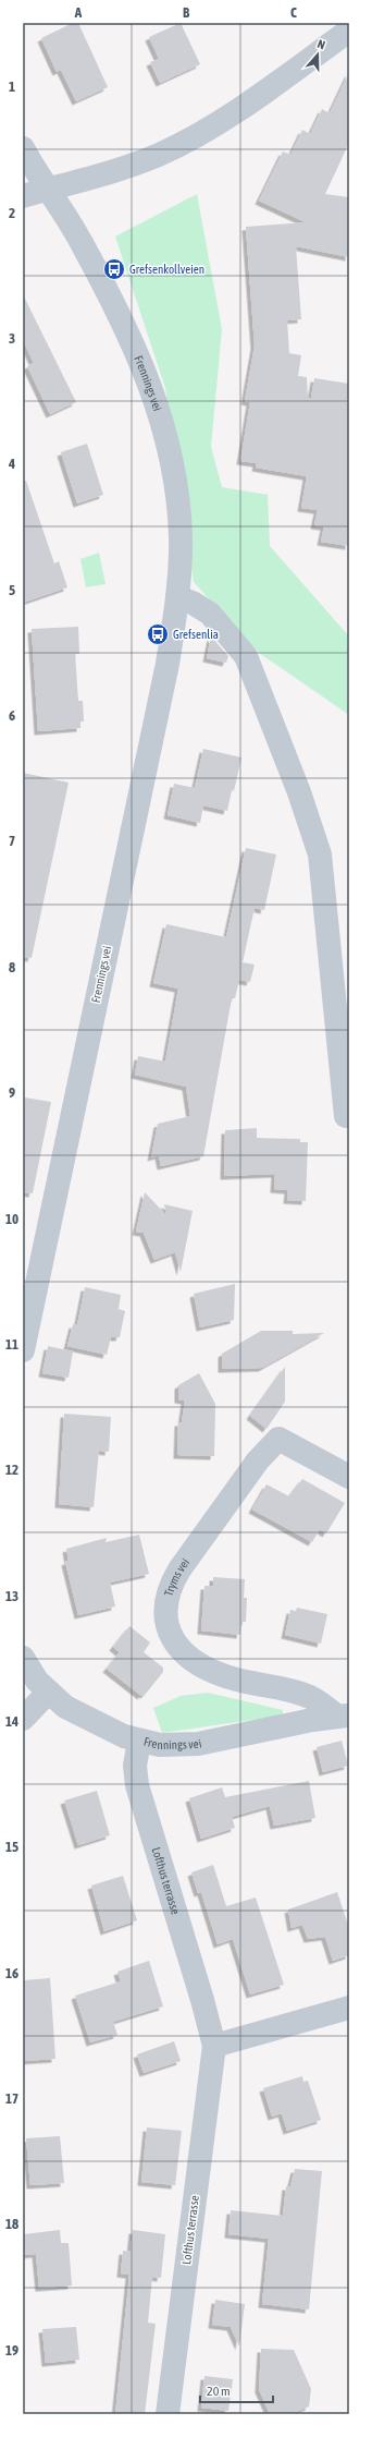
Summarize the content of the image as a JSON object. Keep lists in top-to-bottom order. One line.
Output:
{"streets":{"street":["Frennings vei","Tryms vei","Lofthus terrasse"]},"crossings":[["Frennings vei","Tryms vei"],["Frennings vei","Lofthus terrasse"]],"places":{"bus stop":["Grefsenkollveien","Grefsenlia"]},"scale_bar":"20 m","north":"top","grid":{"columns":["A","B","C"],"rows":["1","2","3","4","5","6","7","8","9","10","11","12","13","14","15","16","17","18","19"]}}
